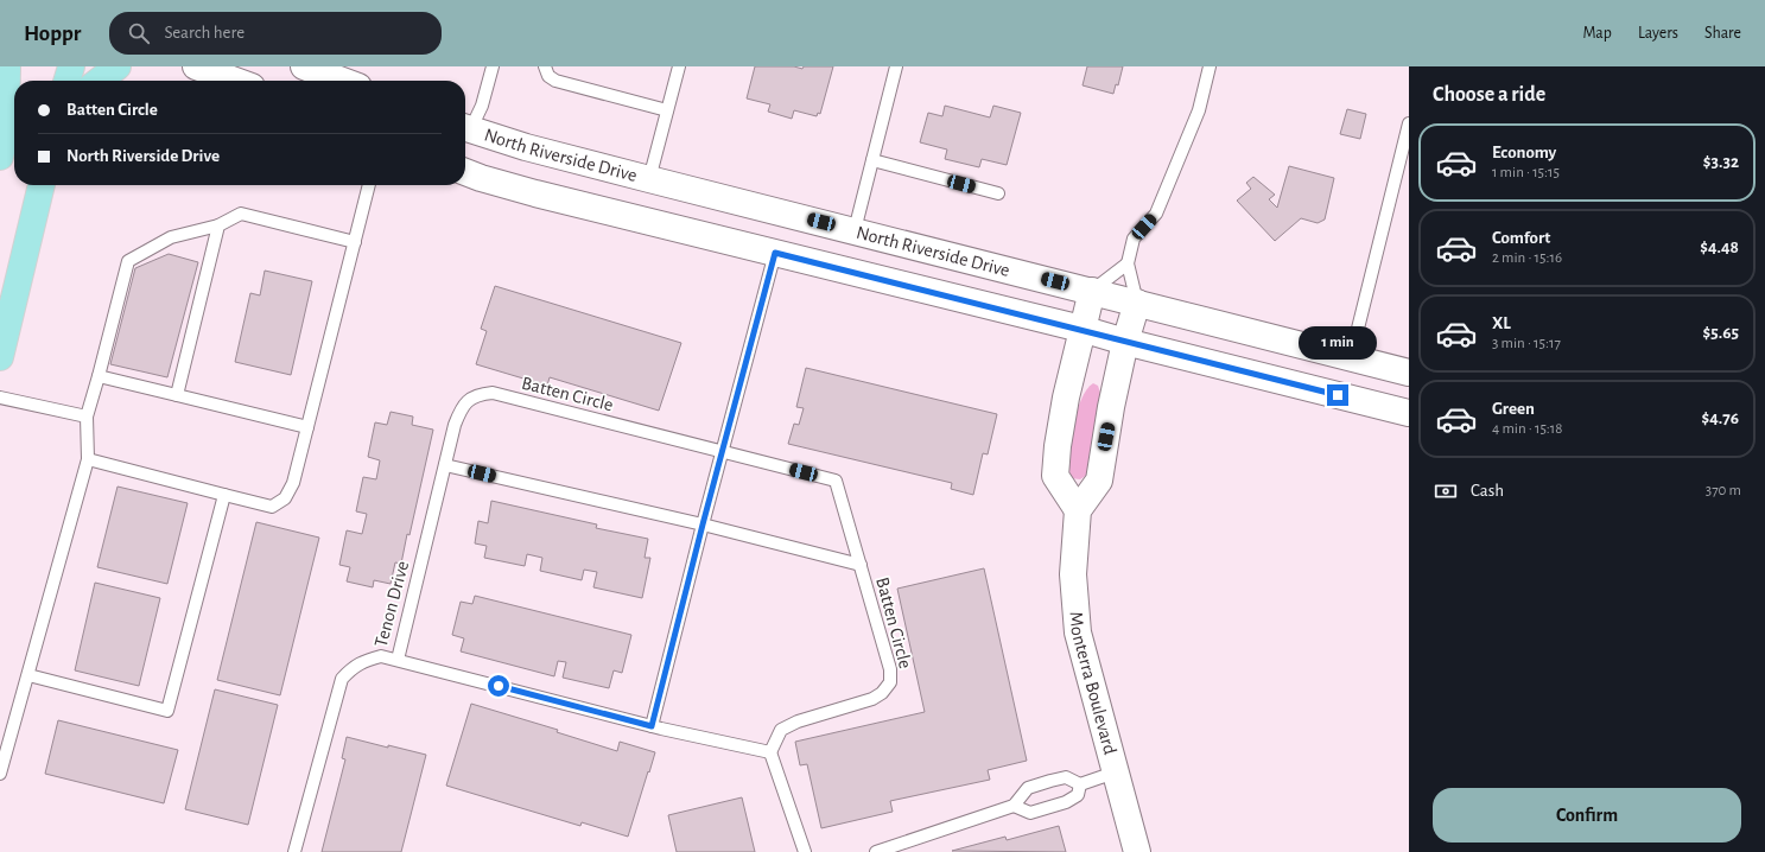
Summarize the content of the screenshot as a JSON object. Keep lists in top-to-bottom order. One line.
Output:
{"streets":{"main road":["North Riverside Drive","Monterra Boulevard"],"lane":["Batten Circle","Tenon Drive"]},"crossings":[["Batten Circle","Tenon Drive"]],"page":{"header":"Hoppr","search":"Search here","nav":["Map","Layers","Share"],"heading":"Choose a ride","banner":["Batten Circle","North Riverside Drive"],"list":[{"name":"Economy","note":"1 min · 15:15","value":"$3.32"},{"name":"Comfort","note":"2 min · 15:16","value":"$4.48"},{"name":"XL","note":"3 min · 15:17","value":"$5.65"},{"name":"Green","note":"4 min · 15:18","value":"$4.76"}],"bubble":"1 min","pay":["Cash","370 m"],"buttons":"Confirm"}}
